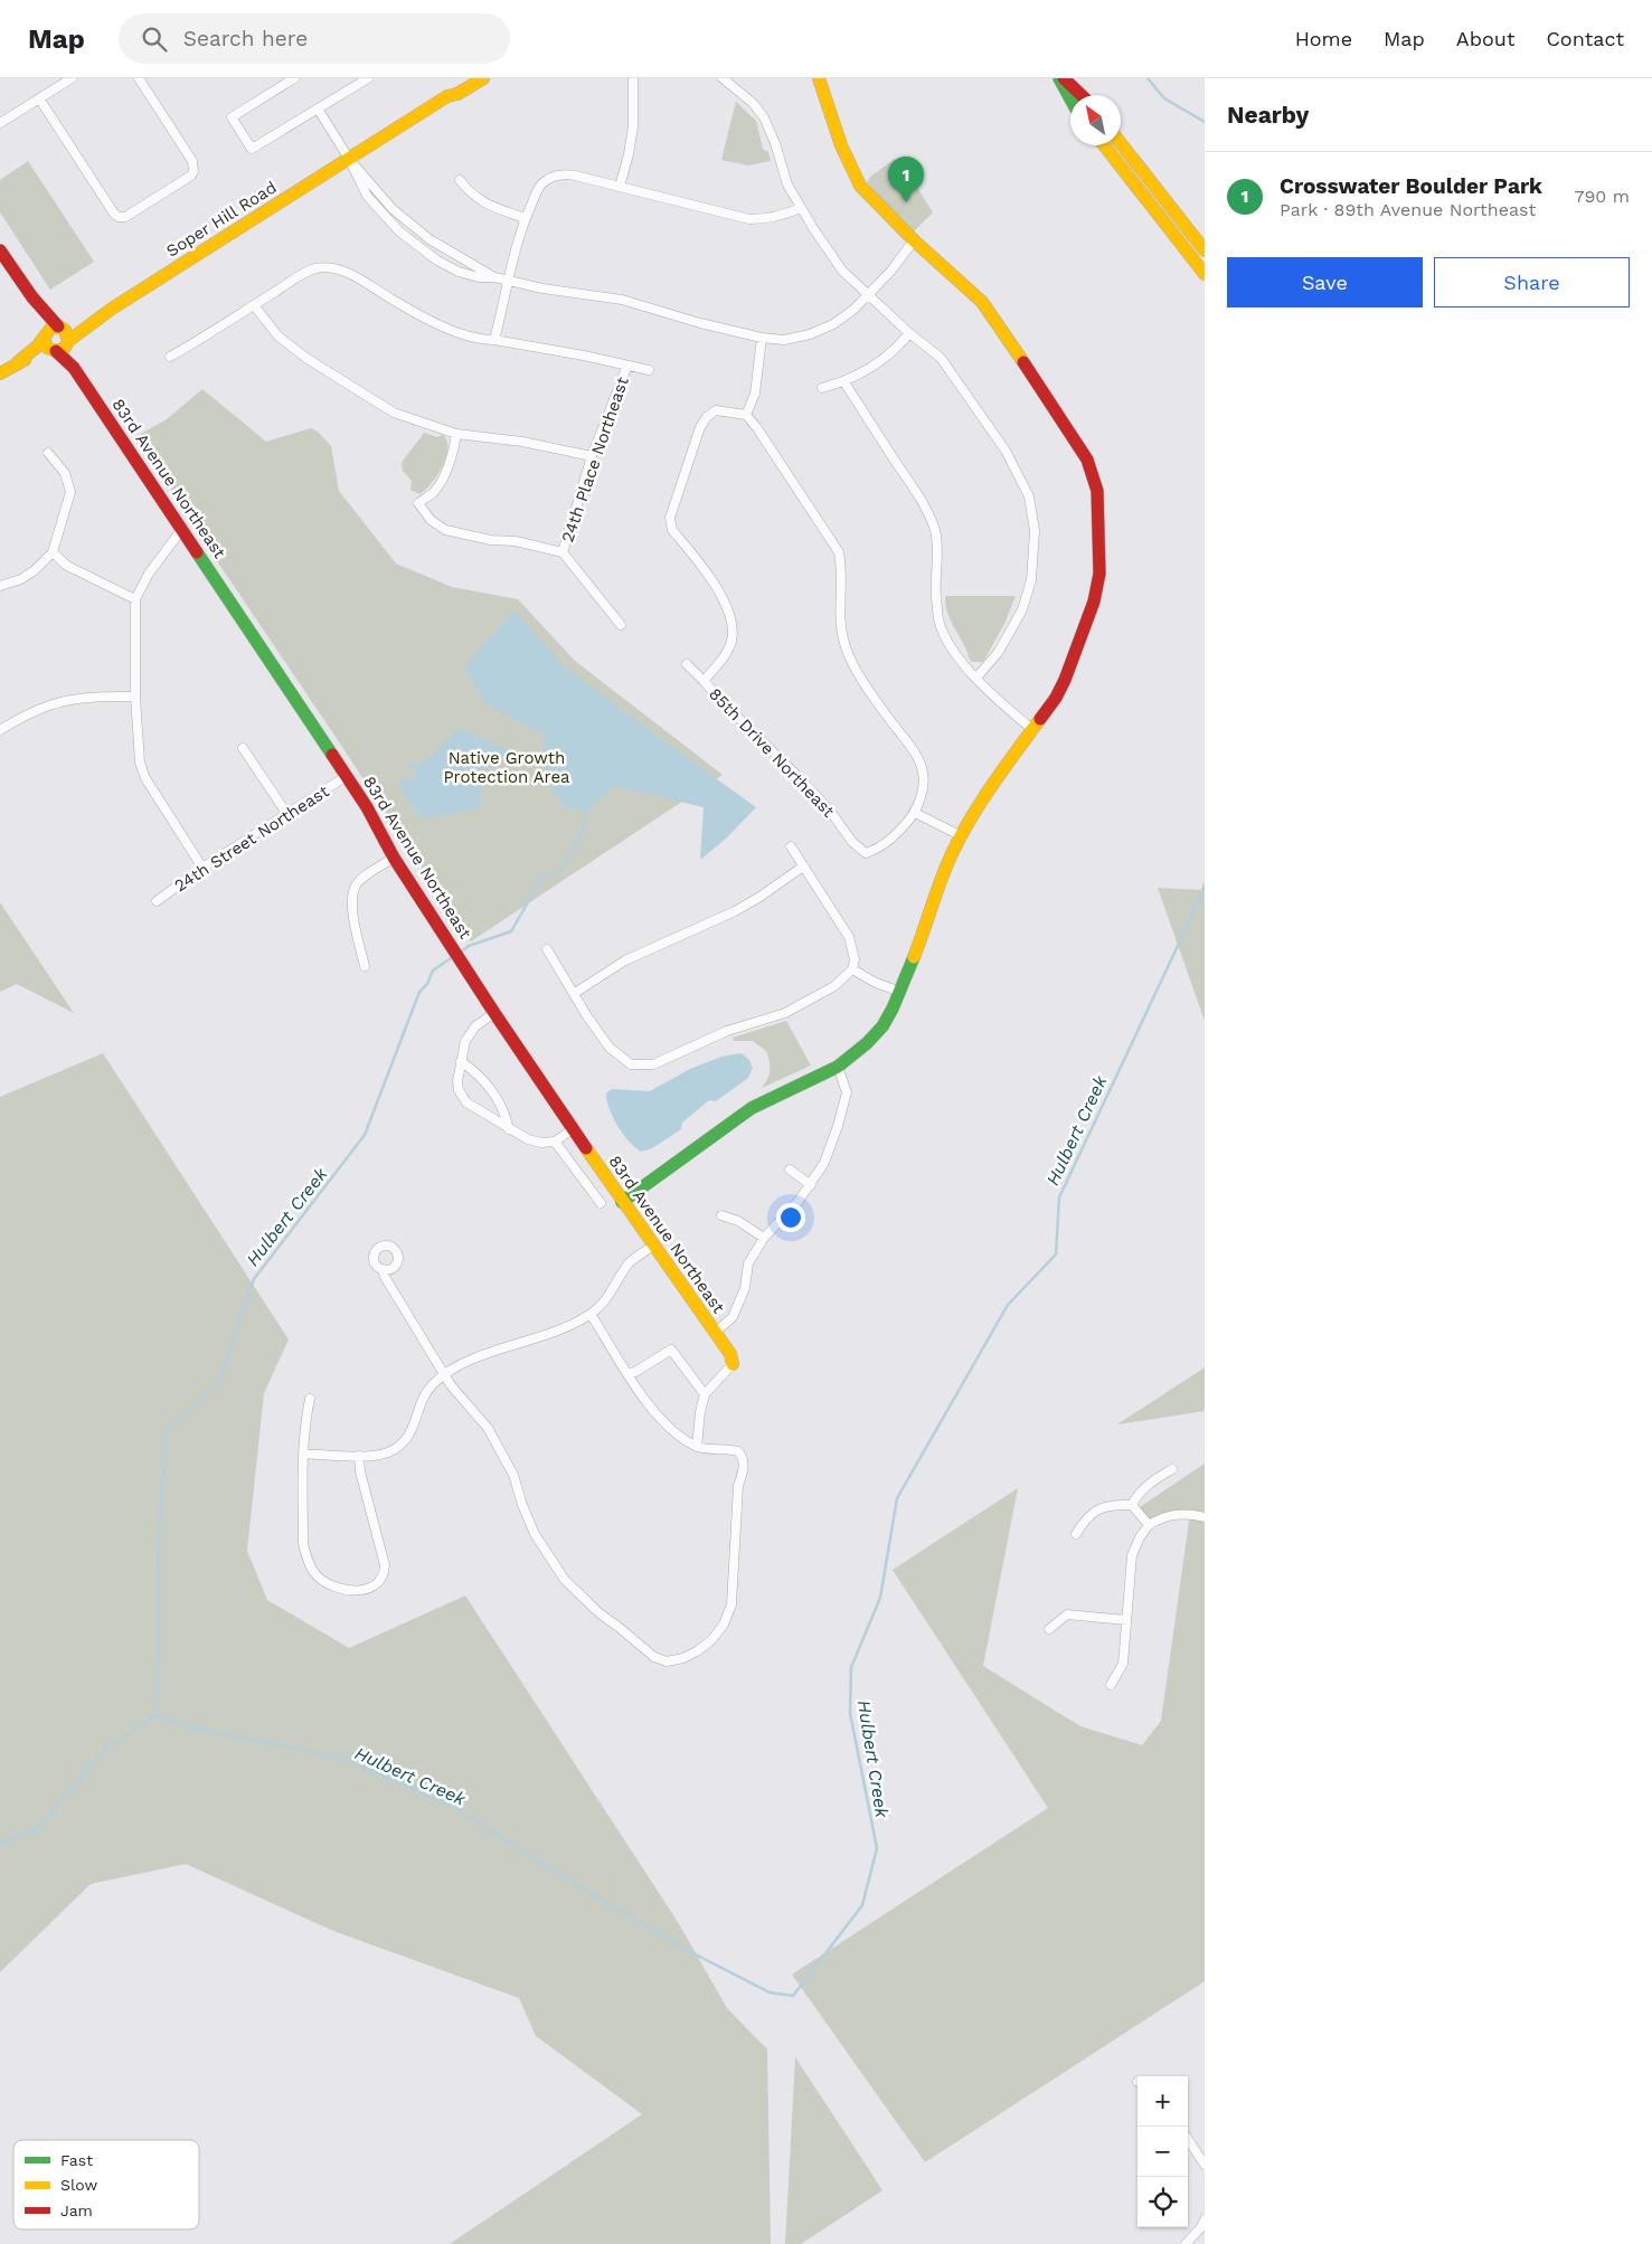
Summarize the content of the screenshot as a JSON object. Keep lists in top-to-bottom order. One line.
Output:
{"streets":{"street":["Soper Hill Road","24th Place Northeast","83rd Avenue Northeast","85th Drive Northeast","24th Street Northeast"]},"crossings":[["Soper Hill Road","83rd Avenue Northeast"],["83rd Avenue Northeast","24th Street Northeast"]],"water":["Hulbert Creek"],"parks":["Native Growth Protection Area"],"legend":["Fast","Slow","Jam"],"north":"top left","page":{"header":"Map","search":"Search here","nav":["Home","Map","About","Contact"],"heading":"Nearby","list":[{"mark":"1","name":"Crosswater Boulder Park","note":"Park · 89th Avenue Northeast","value":"790 m"}],"pins":"1","buttons":["Save","Share"],"map_buttons":["+","−"]}}
